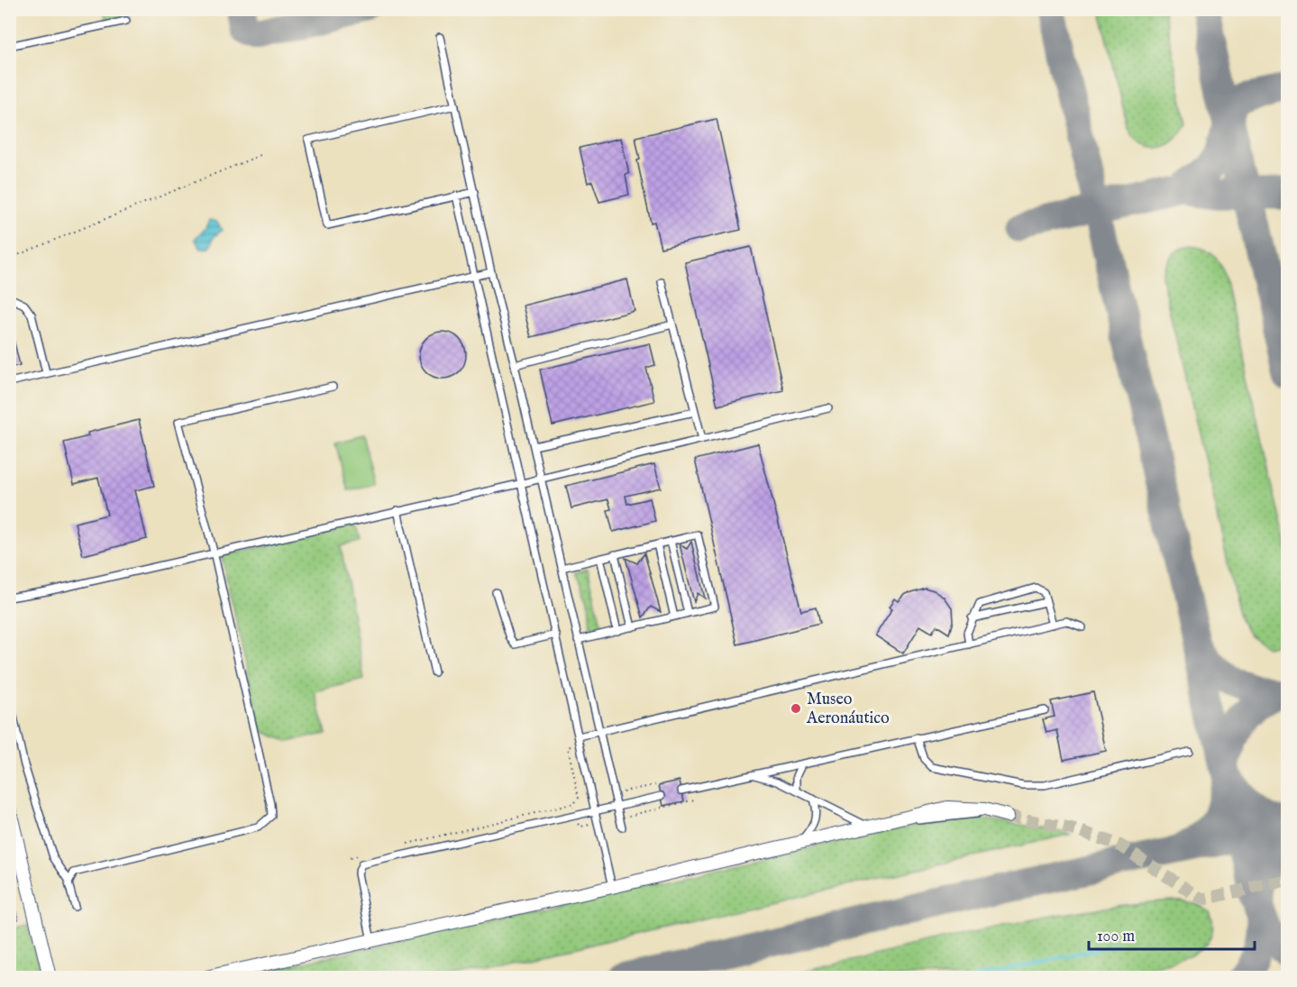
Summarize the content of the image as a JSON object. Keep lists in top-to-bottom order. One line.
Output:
{"places":["Museo Aeronáutico"],"scale_bar":"100 m"}
